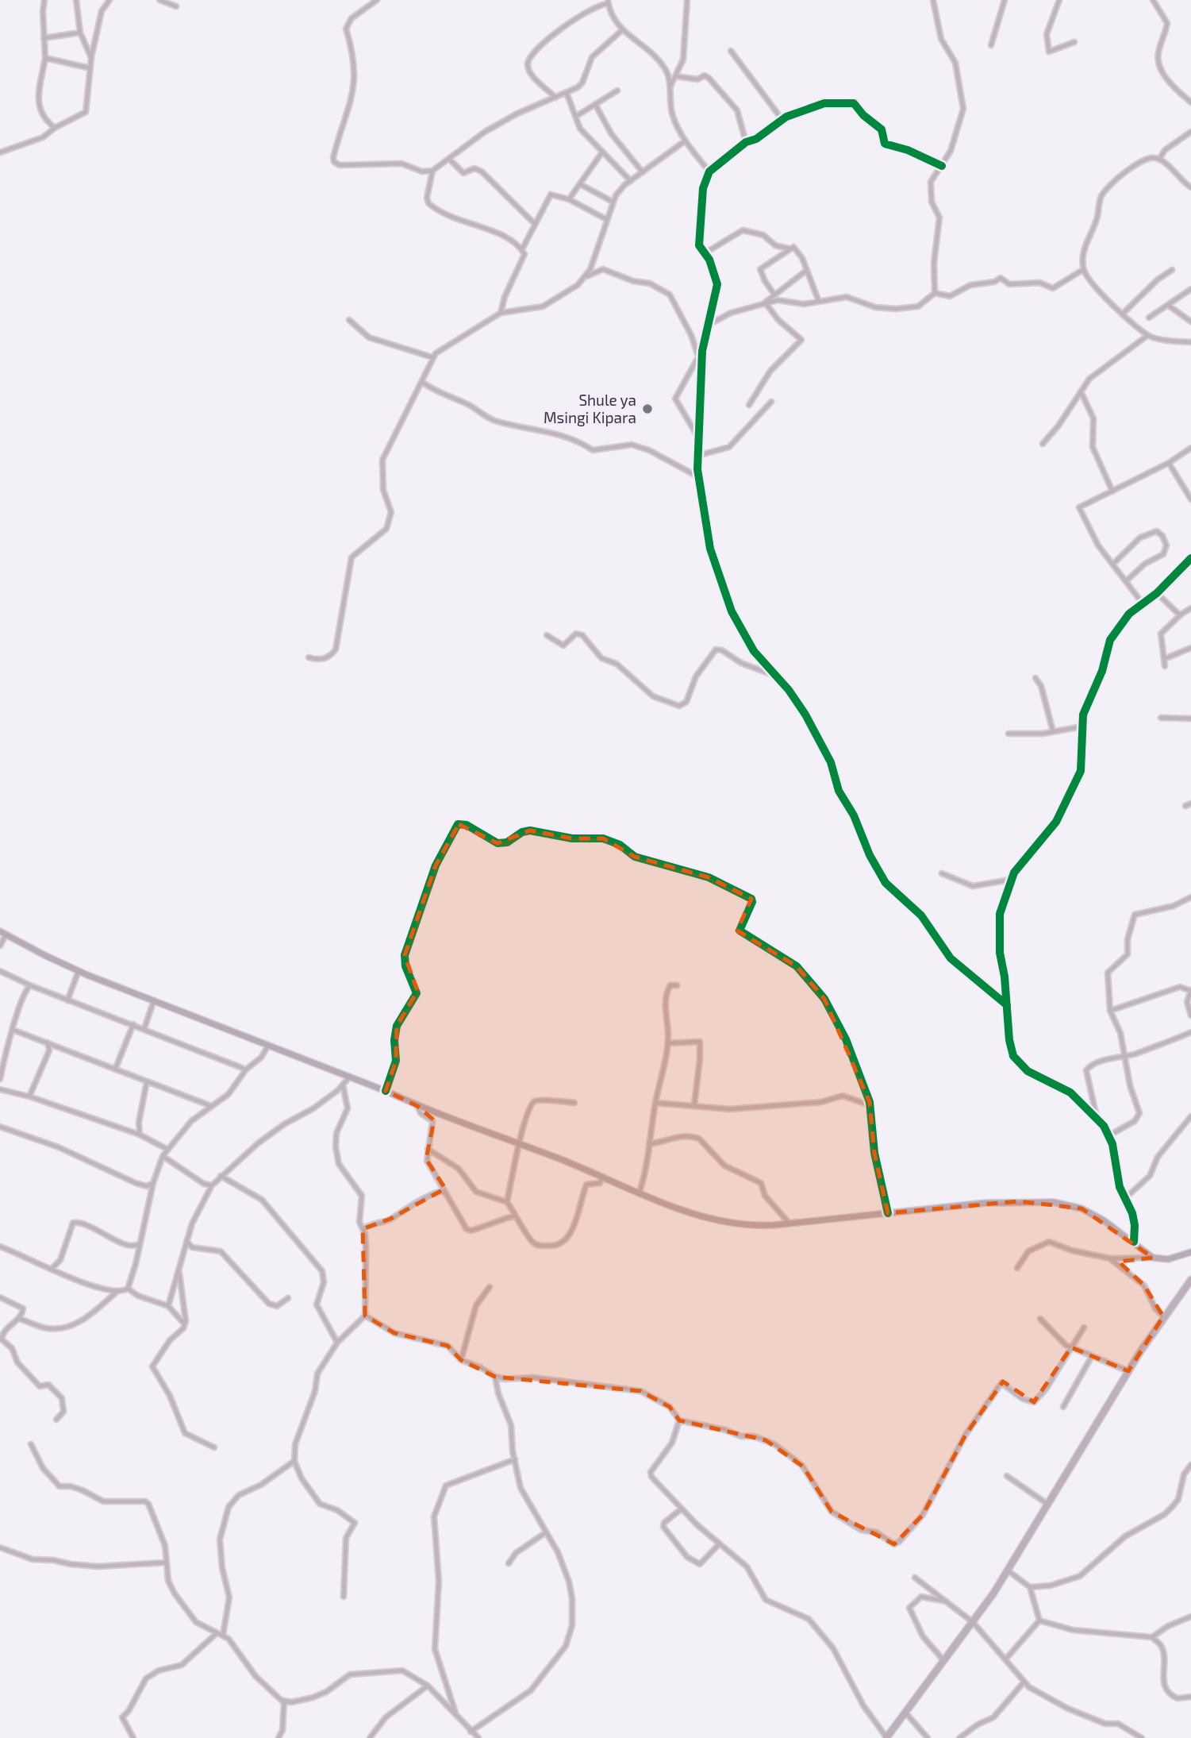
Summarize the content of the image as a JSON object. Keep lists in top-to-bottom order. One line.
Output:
{"places":["Shule ya Msingi Kipara"]}
